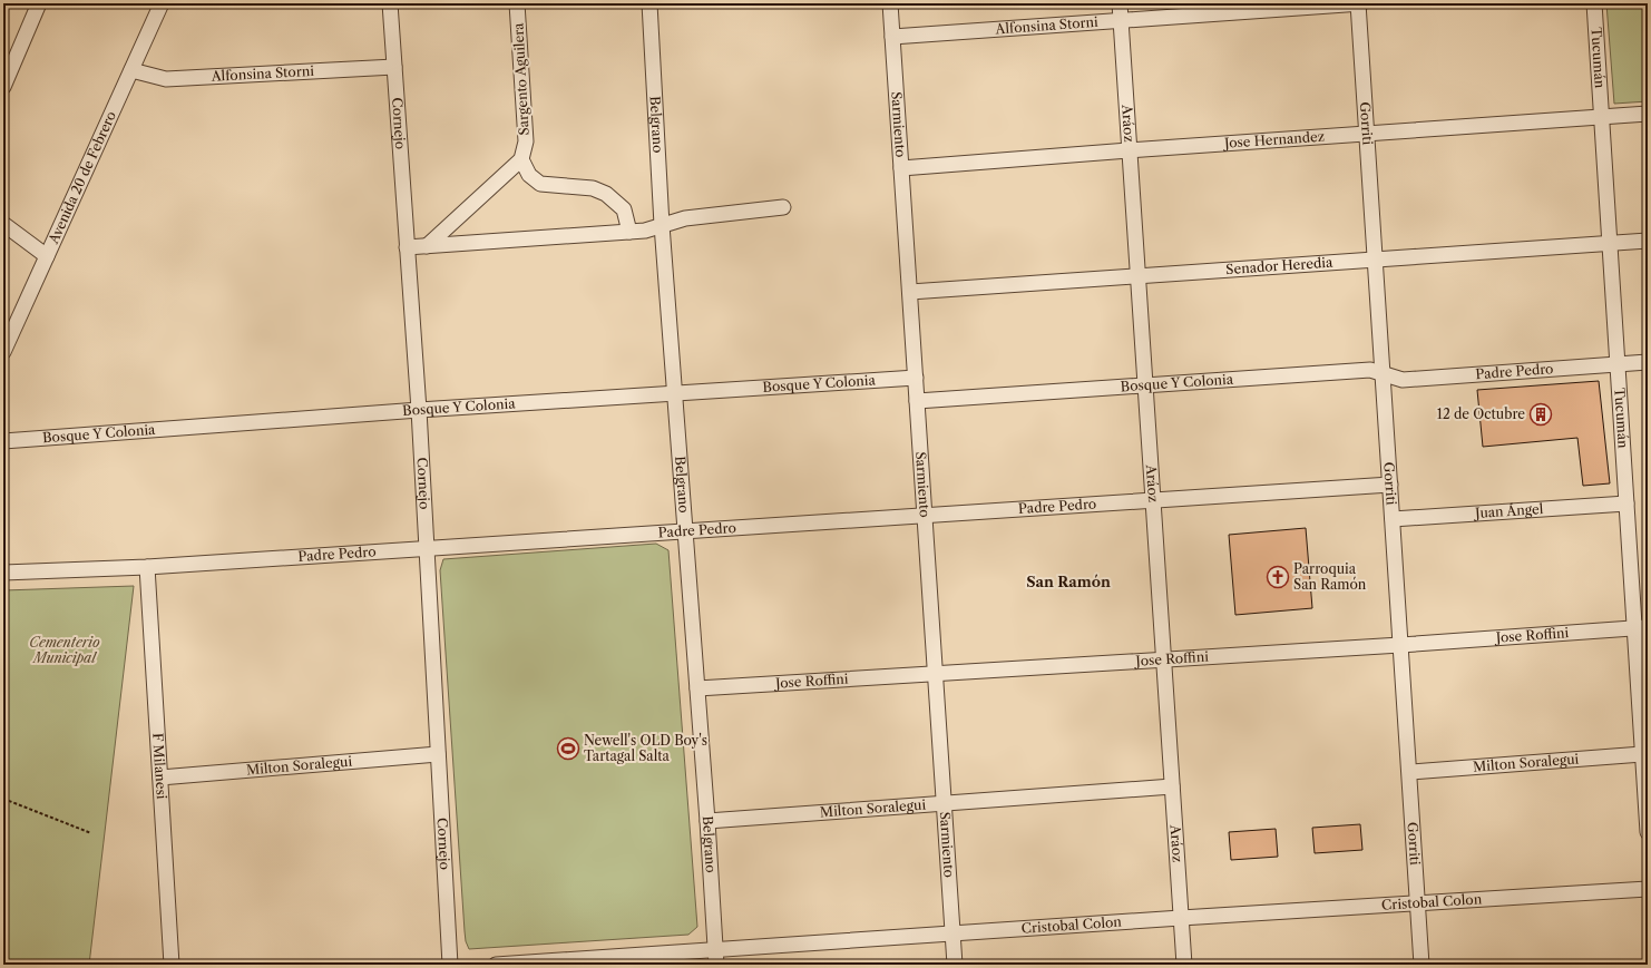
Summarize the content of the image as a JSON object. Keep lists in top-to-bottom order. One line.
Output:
{"streets":{"street":["Alfonsina Storni","Tucumán","Sargento Aguilera","Cornejo","Belgrano","Sarmiento","Aráoz","Gorriti","Jose Hernandez","Avenida 20 de Febrero","Senador Heredia","Padre Pedro","Bosque Y Colonia","Juan Ángel","Jose Roffini","Milton Soralegui","F Milanesi","Cristobal Colon"]},"crossings":[["Alfonsina Storni","Cornejo"],["Alfonsina Storni","Sarmiento"],["Alfonsina Storni","Aráoz"],["Alfonsina Storni","Gorriti"],["Alfonsina Storni","Avenida 20 de Febrero"],["Tucumán","Jose Hernandez"],["Tucumán","Senador Heredia"],["Tucumán","Padre Pedro"],["Tucumán","Juan Ángel"],["Tucumán","Jose Roffini"],["Tucumán","Milton Soralegui"],["Cornejo","Padre Pedro"],["Cornejo","Bosque Y Colonia"],["Cornejo","Milton Soralegui"],["Belgrano","Padre Pedro"],["Belgrano","Bosque Y Colonia"],["Belgrano","Jose Roffini"],["Belgrano","Milton Soralegui"],["Belgrano","Cristobal Colon"],["Sarmiento","Jose Hernandez"],["Sarmiento","Senador Heredia"],["Sarmiento","Padre Pedro"],["Sarmiento","Bosque Y Colonia"],["Sarmiento","Jose Roffini"],["Sarmiento","Milton Soralegui"],["Sarmiento","Cristobal Colon"],["Aráoz","Jose Hernandez"],["Aráoz","Senador Heredia"],["Aráoz","Padre Pedro"],["Aráoz","Bosque Y Colonia"],["Aráoz","Jose Roffini"],["Aráoz","Milton Soralegui"],["Aráoz","Cristobal Colon"],["Gorriti","Jose Hernandez"],["Gorriti","Senador Heredia"],["Gorriti","Padre Pedro"],["Gorriti","Bosque Y Colonia"],["Gorriti","Juan Ángel"],["Gorriti","Jose Roffini"],["Gorriti","Milton Soralegui"],["Gorriti","Cristobal Colon"],["Padre Pedro","Bosque Y Colonia"],["Padre Pedro","F Milanesi"],["Milton Soralegui","F Milanesi"]],"districts":["San Ramón"],"parks":["Cementerio Municipal"],"places":{"building":["12 de Octubre"],"church":["Parroquia San Ramón"],"sports":["Newell's OLD Boy's Tartagal Salta"]}}
